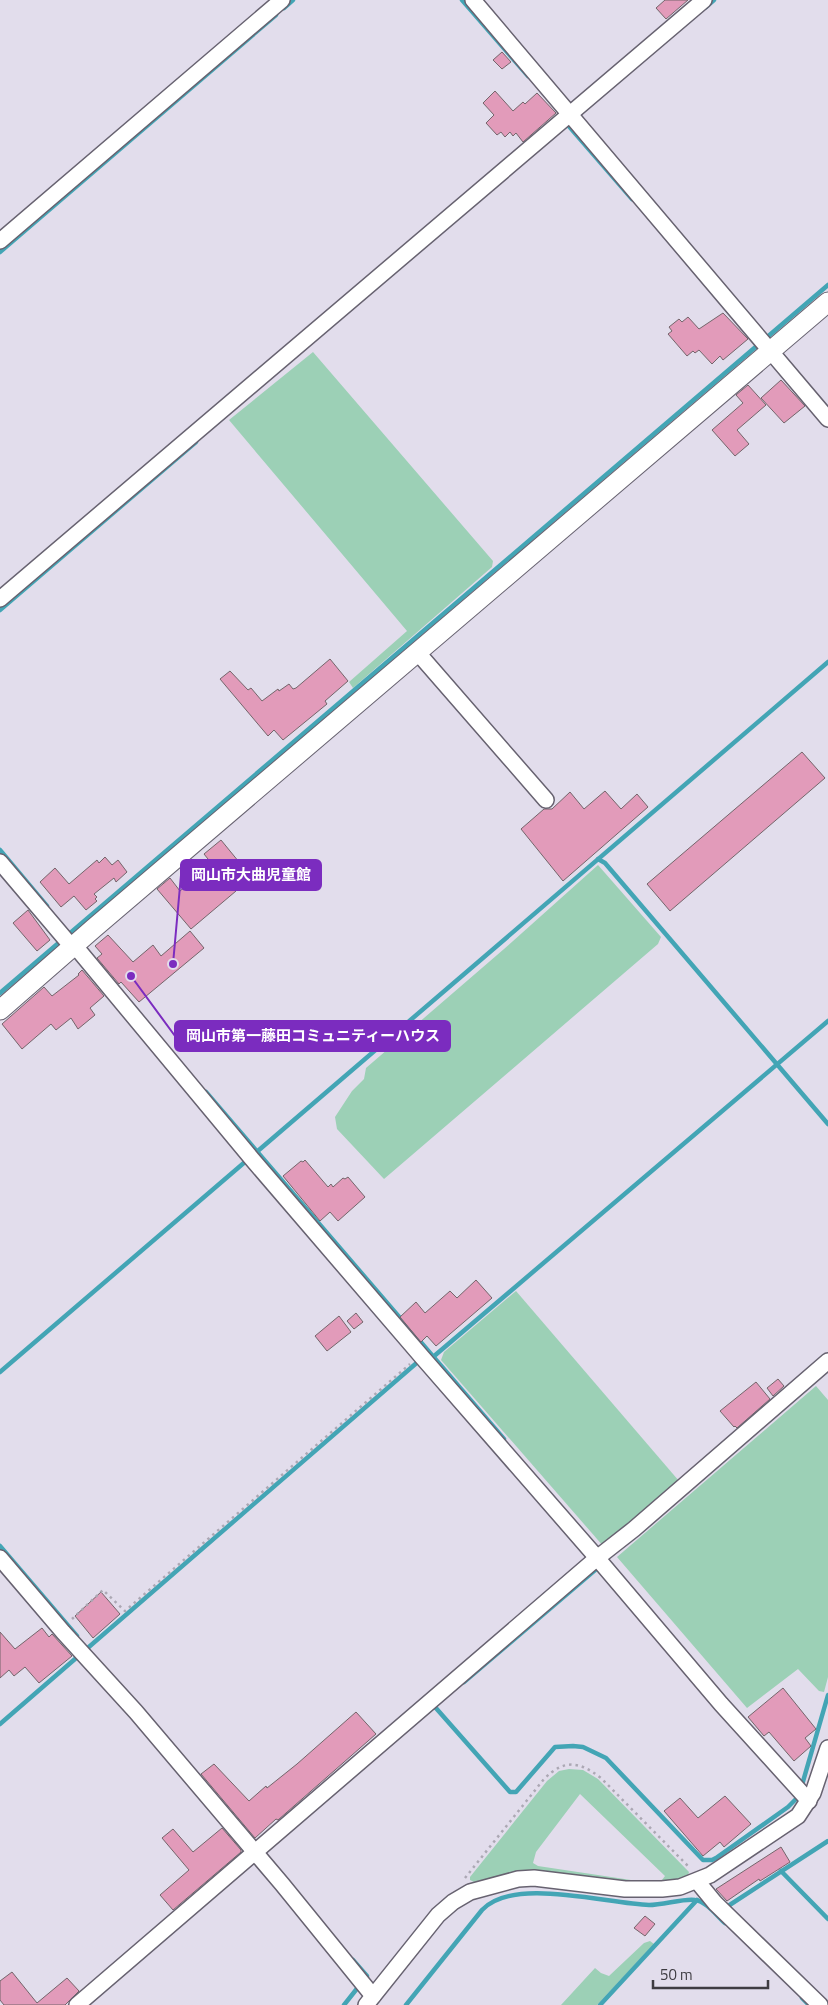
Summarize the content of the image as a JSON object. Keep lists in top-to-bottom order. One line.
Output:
{"places":["岡山市大曲児童館","岡山市第一藤田コミュニティーハウス"],"scale_bar":"50 m"}
